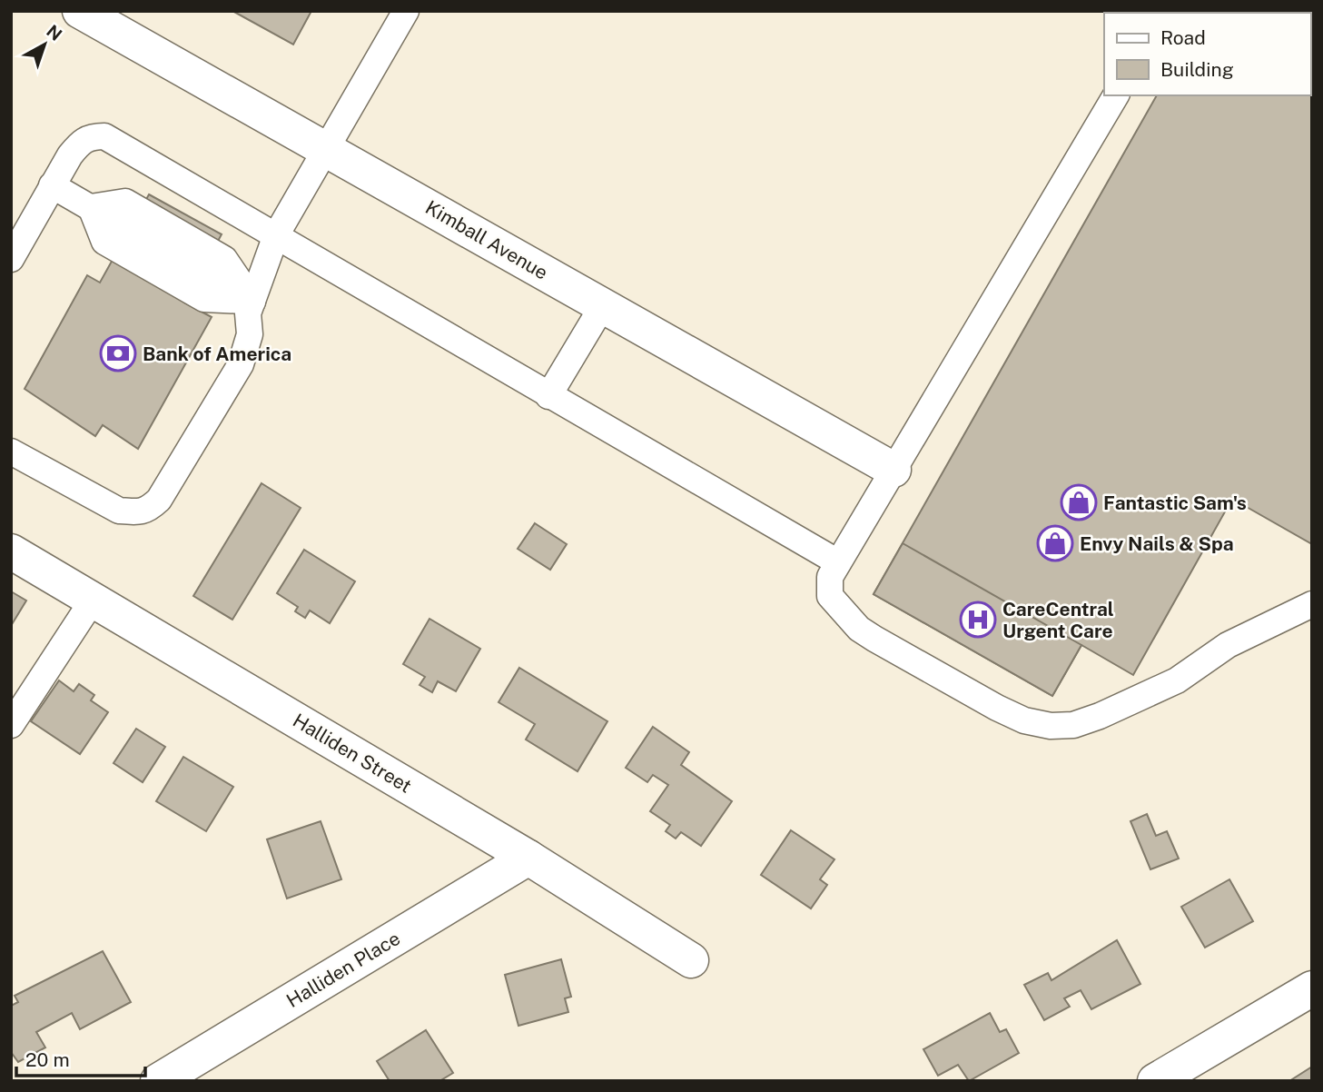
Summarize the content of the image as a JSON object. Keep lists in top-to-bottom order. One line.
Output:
{"streets":{"street":["Kimball Avenue","Halliden Street","Halliden Place"]},"crossings":[["Halliden Street","Halliden Place"]],"places":{"bank":["Bank of America"],"shop":["Fantastic Sam's","Envy Nails & Spa"],"hospital":["CareCentral Urgent Care"]},"legend":["Road","Building"],"scale_bar":"20 m","north":"top right"}
